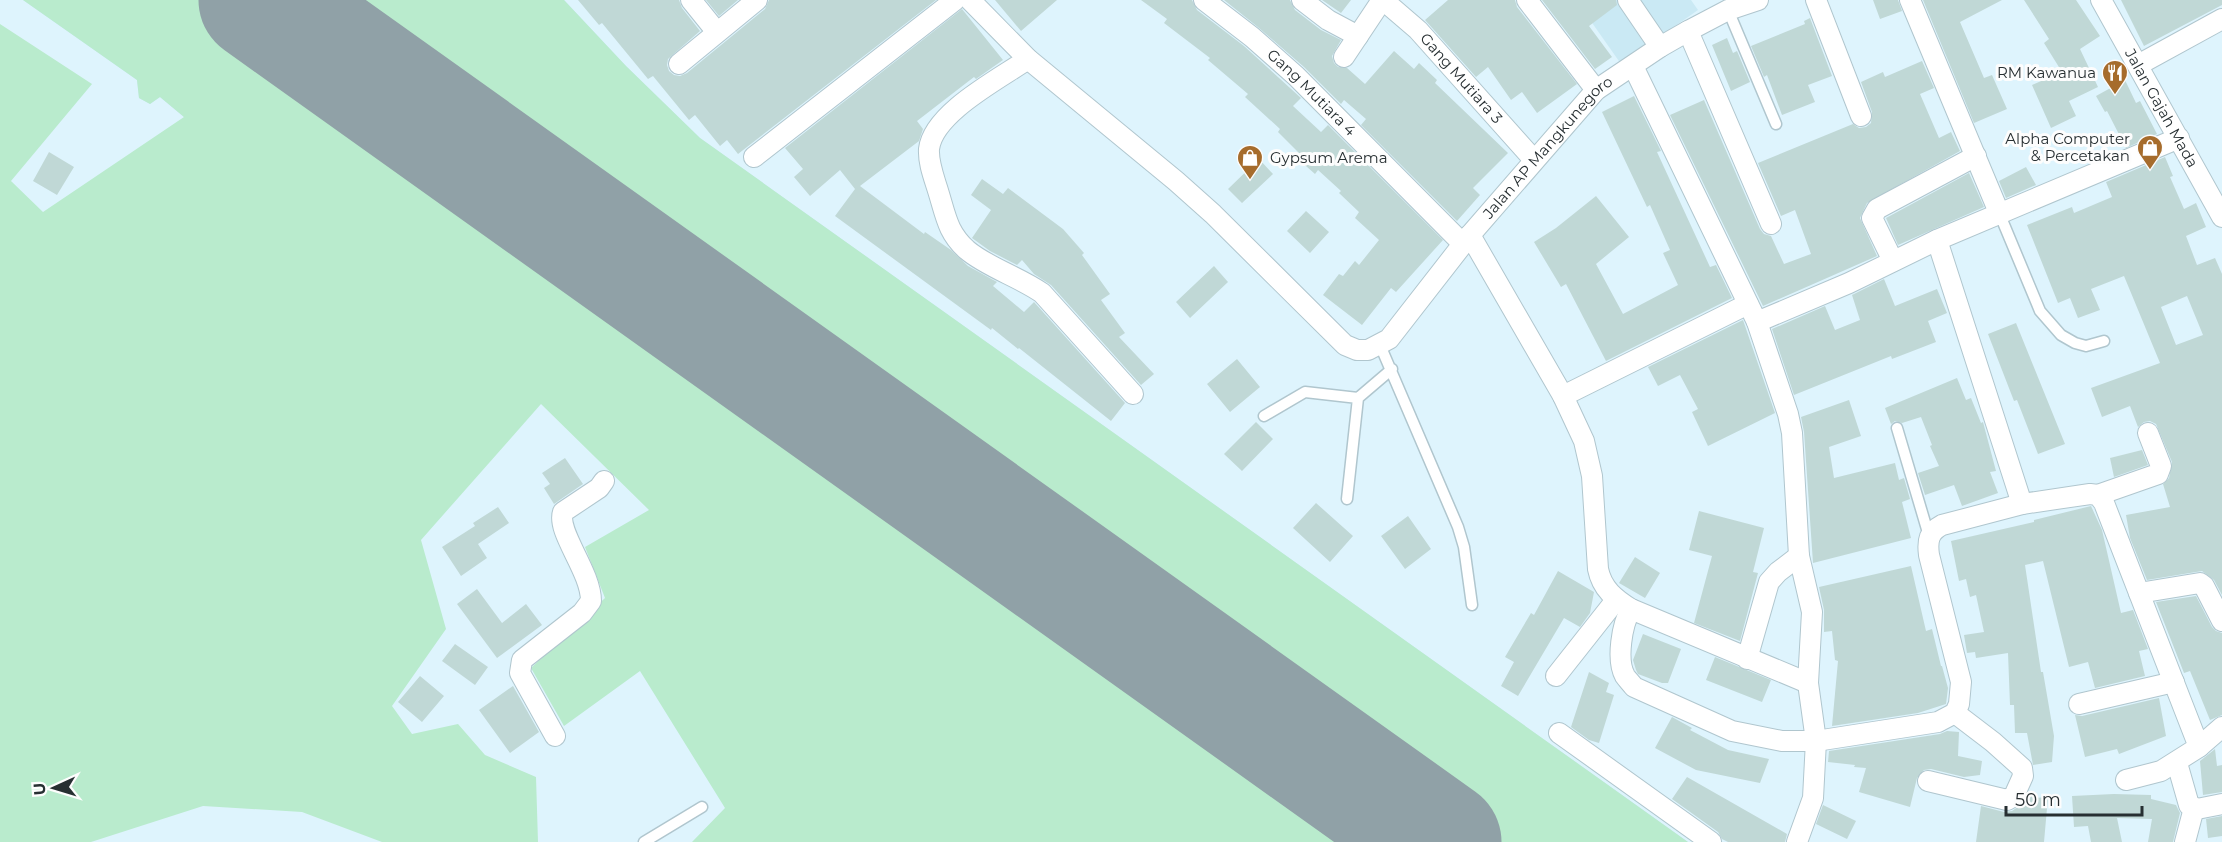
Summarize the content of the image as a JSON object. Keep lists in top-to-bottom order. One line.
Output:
{"streets":{"street":["Gang Mutiara 3","Gang Mutiara 4","Jalan Gajah Mada","Jalan AP Mangkunegoro"]},"crossings":[["Gang Mutiara 3","Jalan AP Mangkunegoro"],["Gang Mutiara 4","Jalan AP Mangkunegoro"]],"places":{"restaurant":["RM Kawanua"],"shop":["Alpha Computer & Percetakan","Gypsum Arema"]},"scale_bar":"50 m","north":"left"}
